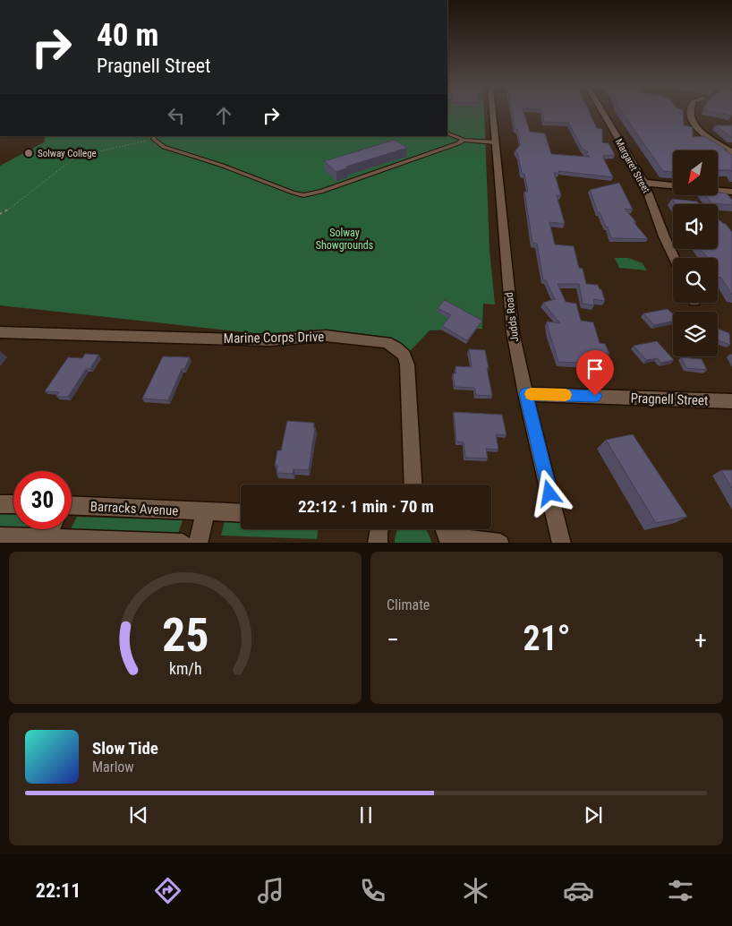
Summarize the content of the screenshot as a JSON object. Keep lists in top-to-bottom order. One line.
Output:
{"streets":{"street":["Margaret Street","Judds Road","Marine Corps Drive","Pragnell Street","Barracks Avenue"]},"crossings":[["Judds Road","Pragnell Street"]],"parks":["Solway Showgrounds"],"places":["Solway College"],"north":"bottom left","page":{"turn":["40 m","Pragnell Street"],"limit":"30","trip":"22:12 · 1 min · 70 m","tile":"Climate","heat":["−","21°","+"],"song":["Slow Tide","Marlow"],"tabs":"22:11","gauge":["25","km/h"]}}
